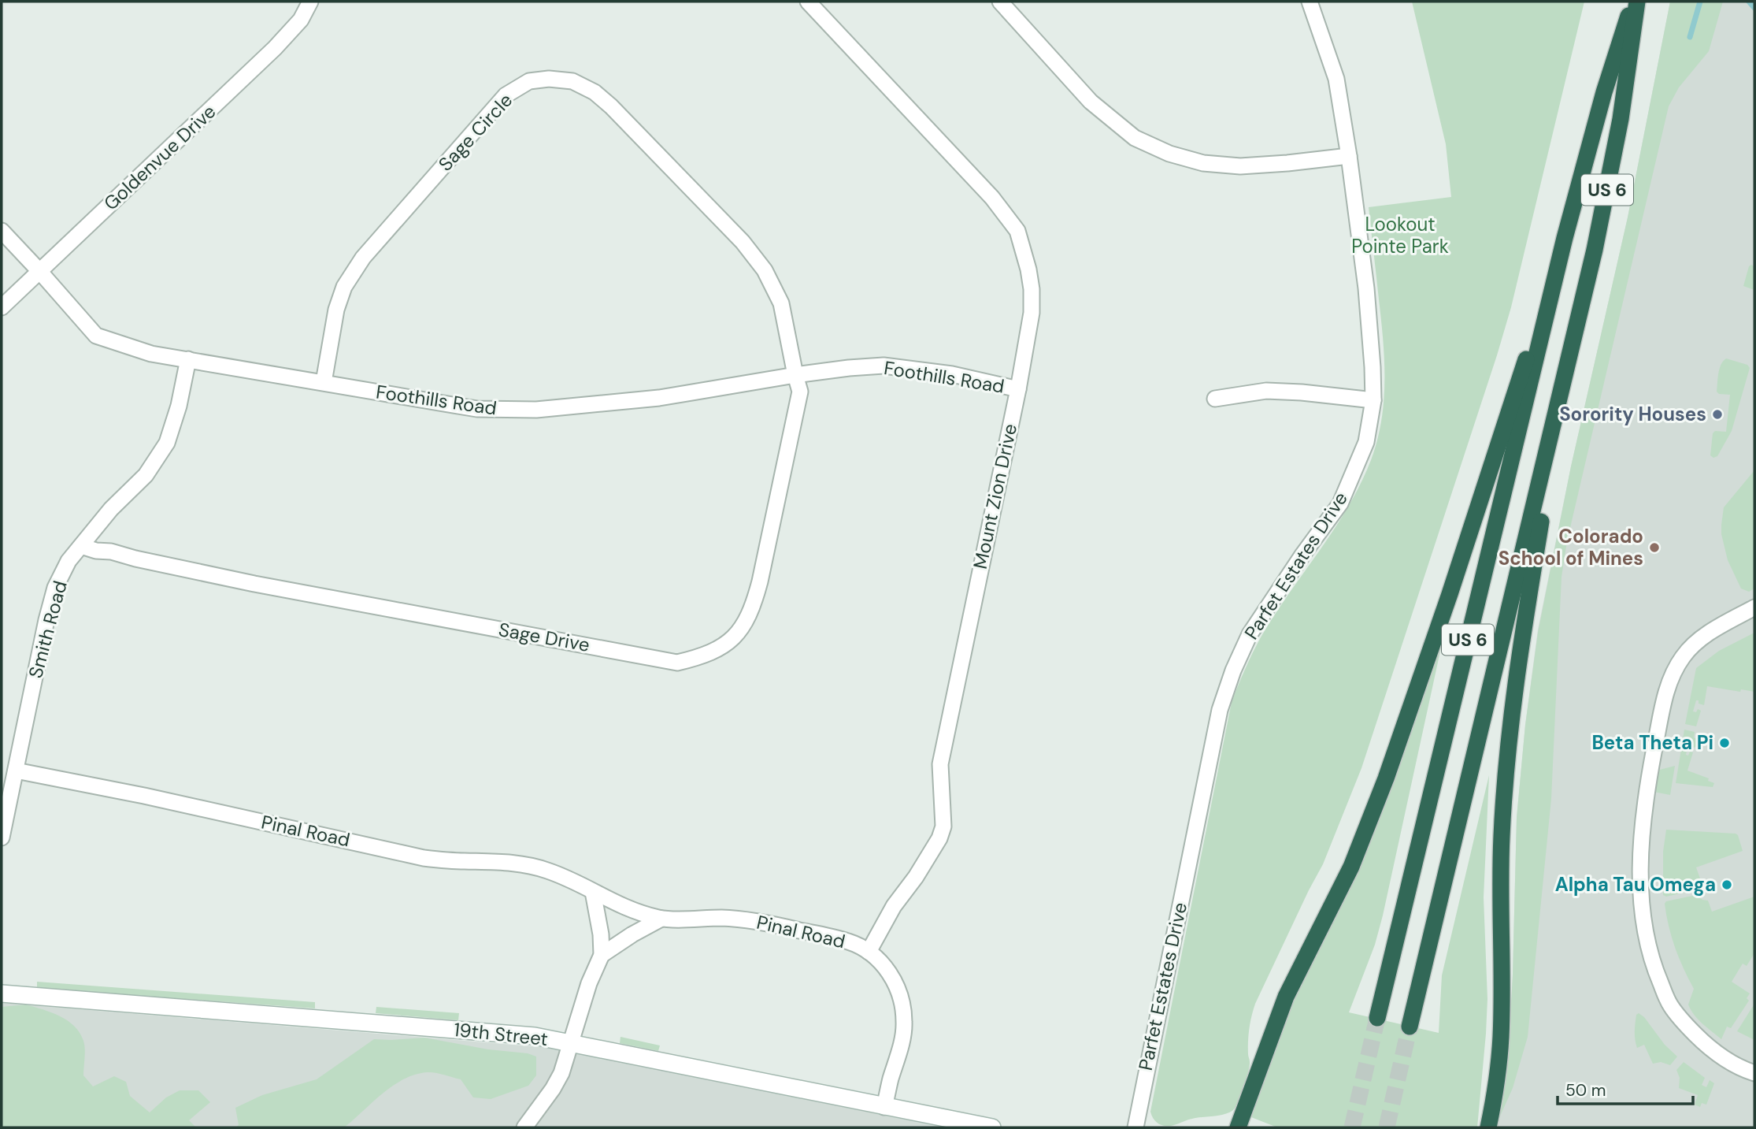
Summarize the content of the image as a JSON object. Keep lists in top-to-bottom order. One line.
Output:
{"streets":{"highway":["US 6"],"street":["Sage Circle","Goldenvue Drive","Foothills Road","Mount Zion Drive","Parfet Estates Drive","Smith Road","Sage Drive","Pinal Road","19th Street"]},"crossings":[["Sage Circle","Foothills Road"],["Sage Circle","Sage Drive"],["Goldenvue Drive","Foothills Road"],["Foothills Road","Mount Zion Drive"],["Foothills Road","Smith Road"],["Foothills Road","Sage Drive"],["Mount Zion Drive","Pinal Road"],["Smith Road","Sage Drive"],["Smith Road","Pinal Road"],["Pinal Road","19th Street"]],"parks":["Lookout Pointe Park"],"places":["Sorority Houses","Colorado School of Mines","Beta Theta Pi","Alpha Tau Omega"],"scale_bar":"50 m"}
